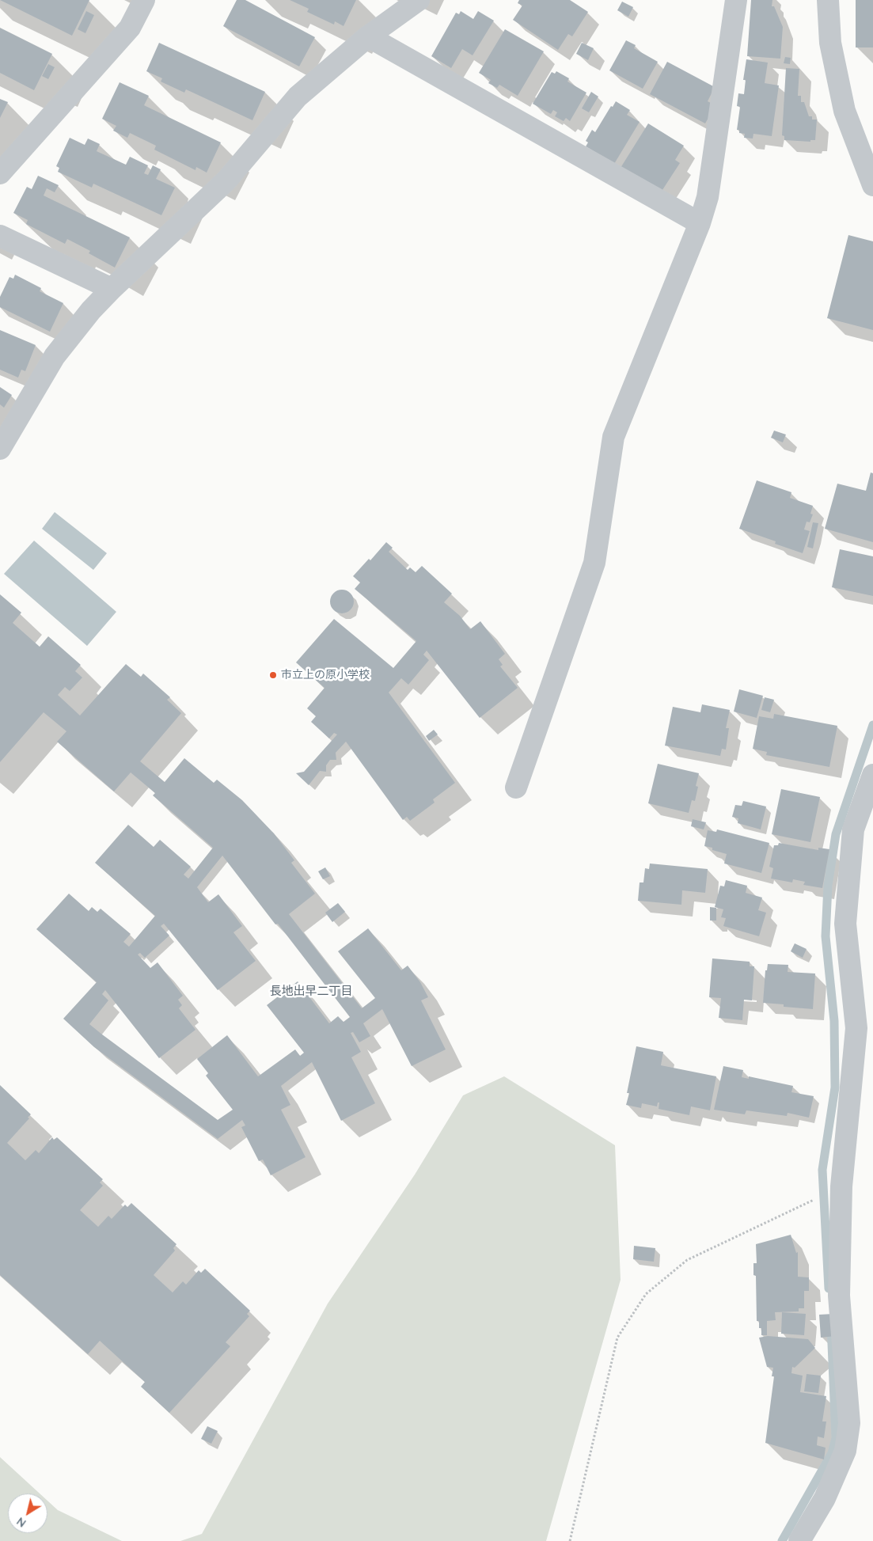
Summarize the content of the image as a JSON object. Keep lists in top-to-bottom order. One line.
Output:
{"districts":["長地出早二丁目"],"places":["市立上の原小学校"],"north":"bottom left"}
